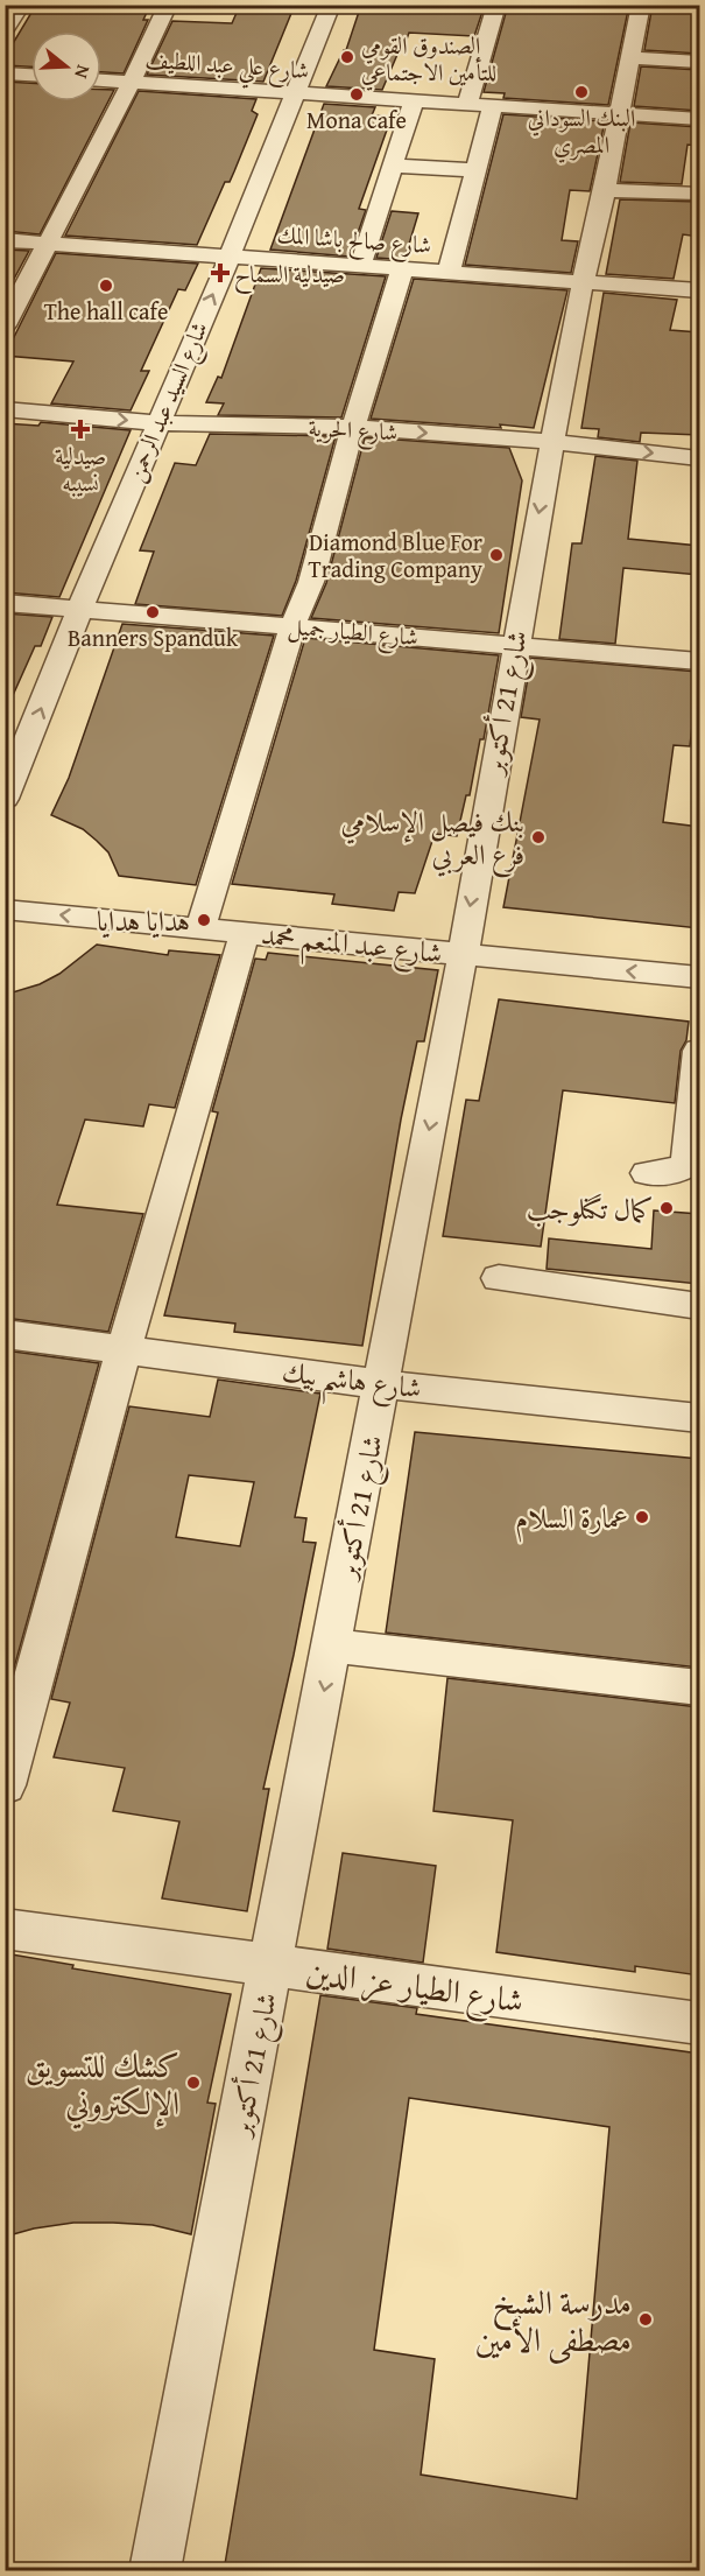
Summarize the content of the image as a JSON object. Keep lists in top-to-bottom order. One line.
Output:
{"streets":{"street":["شارع علي عبد اللطيف","شارع صالح باشا المك","شارع السيد عبد الرحمن","شارع الحرية","شارع الطيار جميل","شارع 21 أكتوبر","شارع عبد المنعم محمد","شارع هاشم بيك","شارع الطيار عز الدين"]},"crossings":[["شارع علي عبد اللطيف","شارع السيد عبد الرحمن"],["شارع علي عبد اللطيف","شارع 21 أكتوبر"],["شارع صالح باشا المك","شارع السيد عبد الرحمن"],["شارع صالح باشا المك","شارع 21 أكتوبر"],["شارع السيد عبد الرحمن","شارع الحرية"],["شارع السيد عبد الرحمن","شارع الطيار جميل"],["شارع الحرية","شارع 21 أكتوبر"],["شارع الطيار جميل","شارع 21 أكتوبر"],["شارع 21 أكتوبر","شارع عبد المنعم محمد"],["شارع 21 أكتوبر","شارع هاشم بيك"],["شارع 21 أكتوبر","شارع الطيار عز الدين"]],"one_way":["شارع عبد المنعم محمد"],"places":{"other":["الصندوق القومي للتأمين الاجتماعي","البنك السوداني المصري","Mona cafe","The hall cafe","Diamond Blue For Trading Company","Banners Spanduk","بنك فيصل الإسلامي فرع العربي","هدايا هدايا","كمال تگنلوجب","عمارة السلام","كشك للتسويق الإلكتروني","مدرسة الشيخ مصطفى الأمين"],"health":["صيدلية السماح","صيدلية نسيبه"]},"north":"right"}
